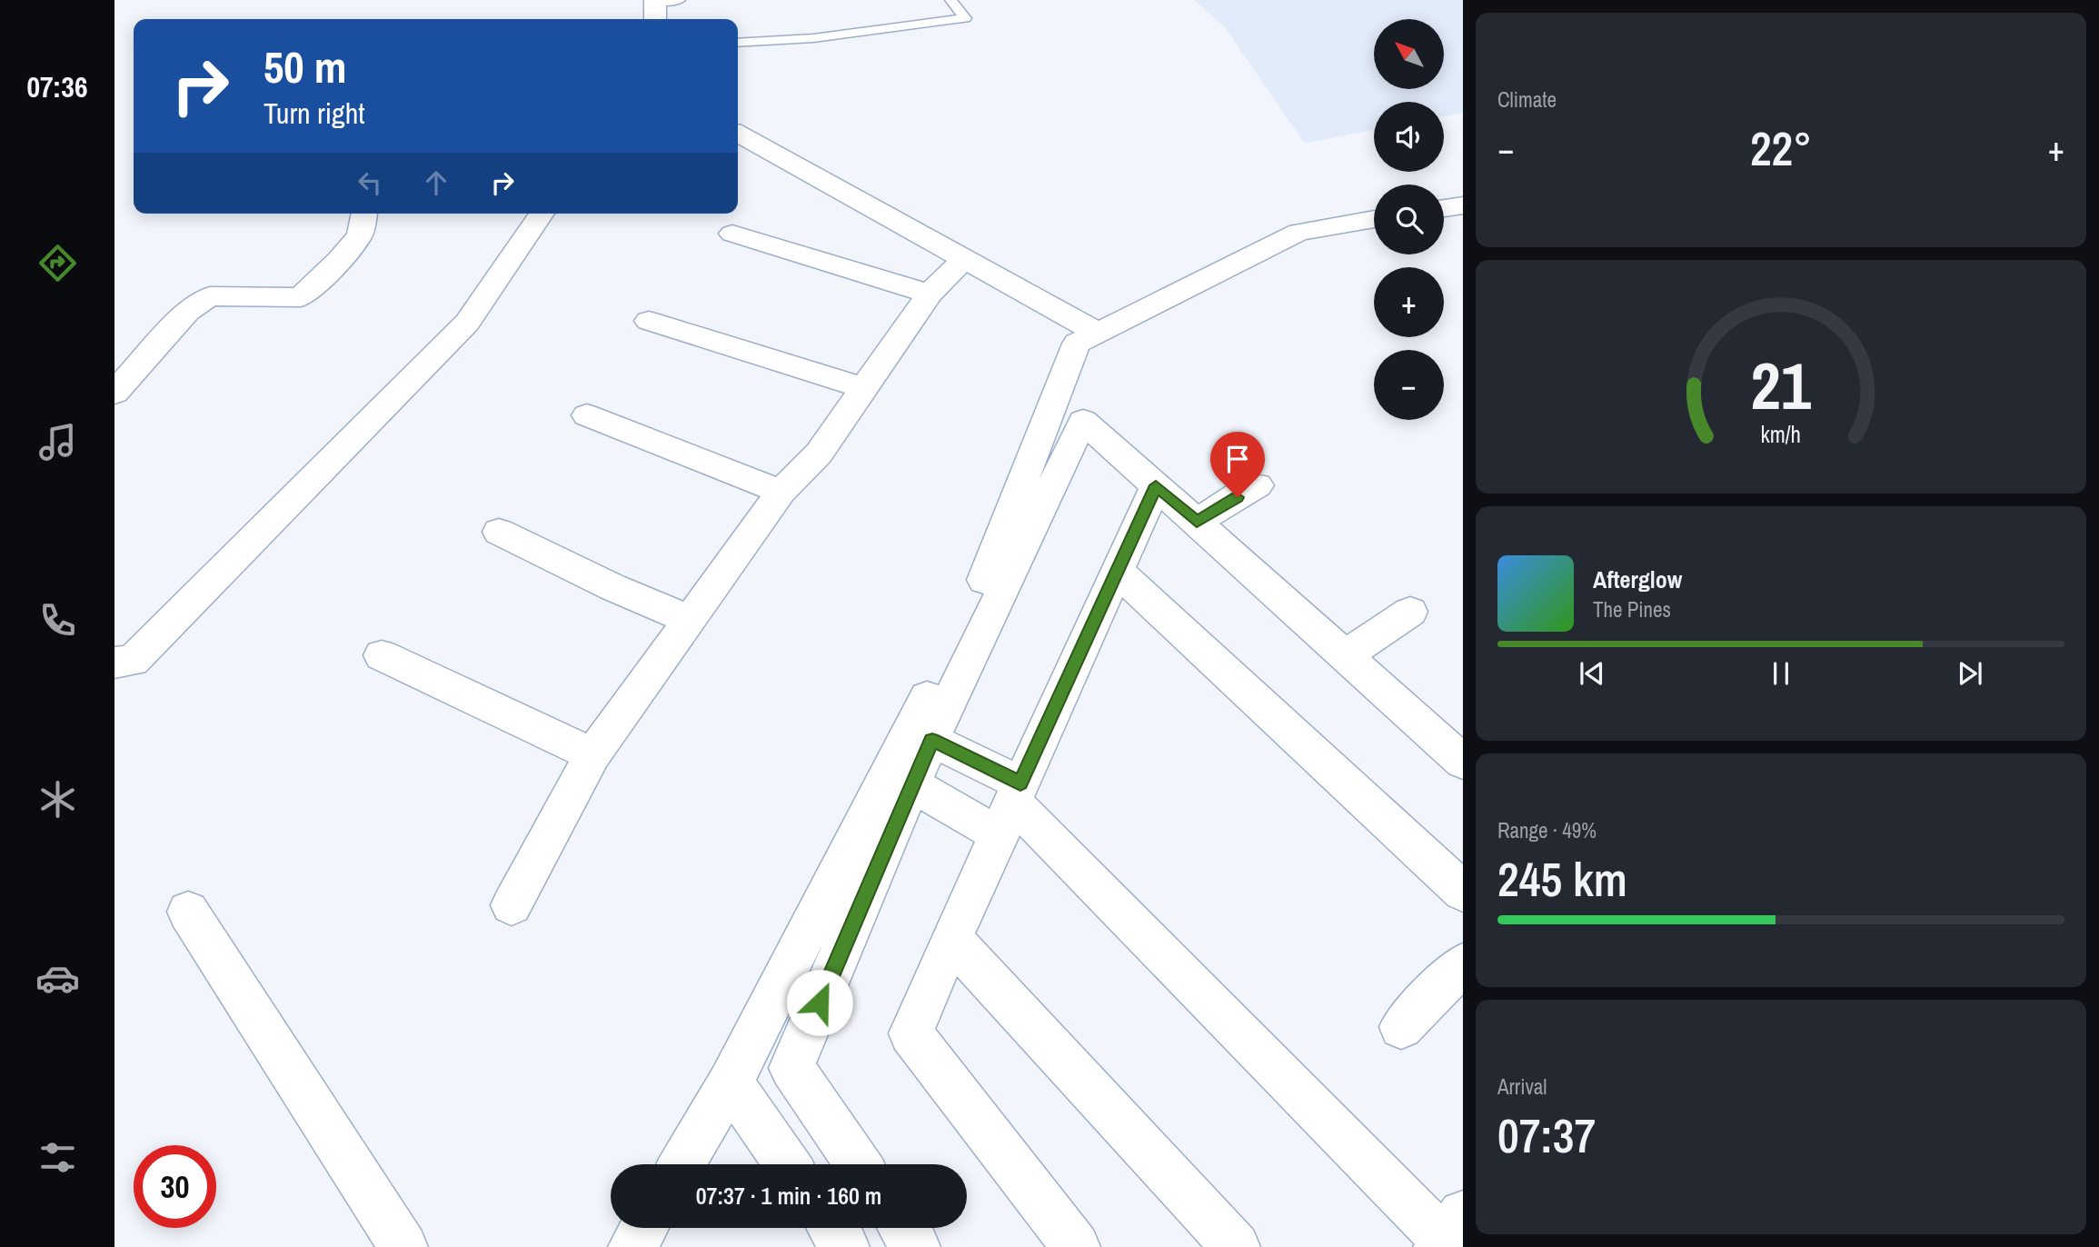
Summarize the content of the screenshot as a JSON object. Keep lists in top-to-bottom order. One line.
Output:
{"north":"top left","page":{"tabs":"07:36","tile":["Climate",["Range · 49%","245 km"],["Arrival","07:37"]],"map_buttons":["+","−"],"turn":["50 m","Turn right"],"heat":["−","22°","+"],"song":["Afterglow","The Pines"],"limit":"30","trip":"07:37 · 1 min · 160 m","gauge":["21","km/h"]}}
